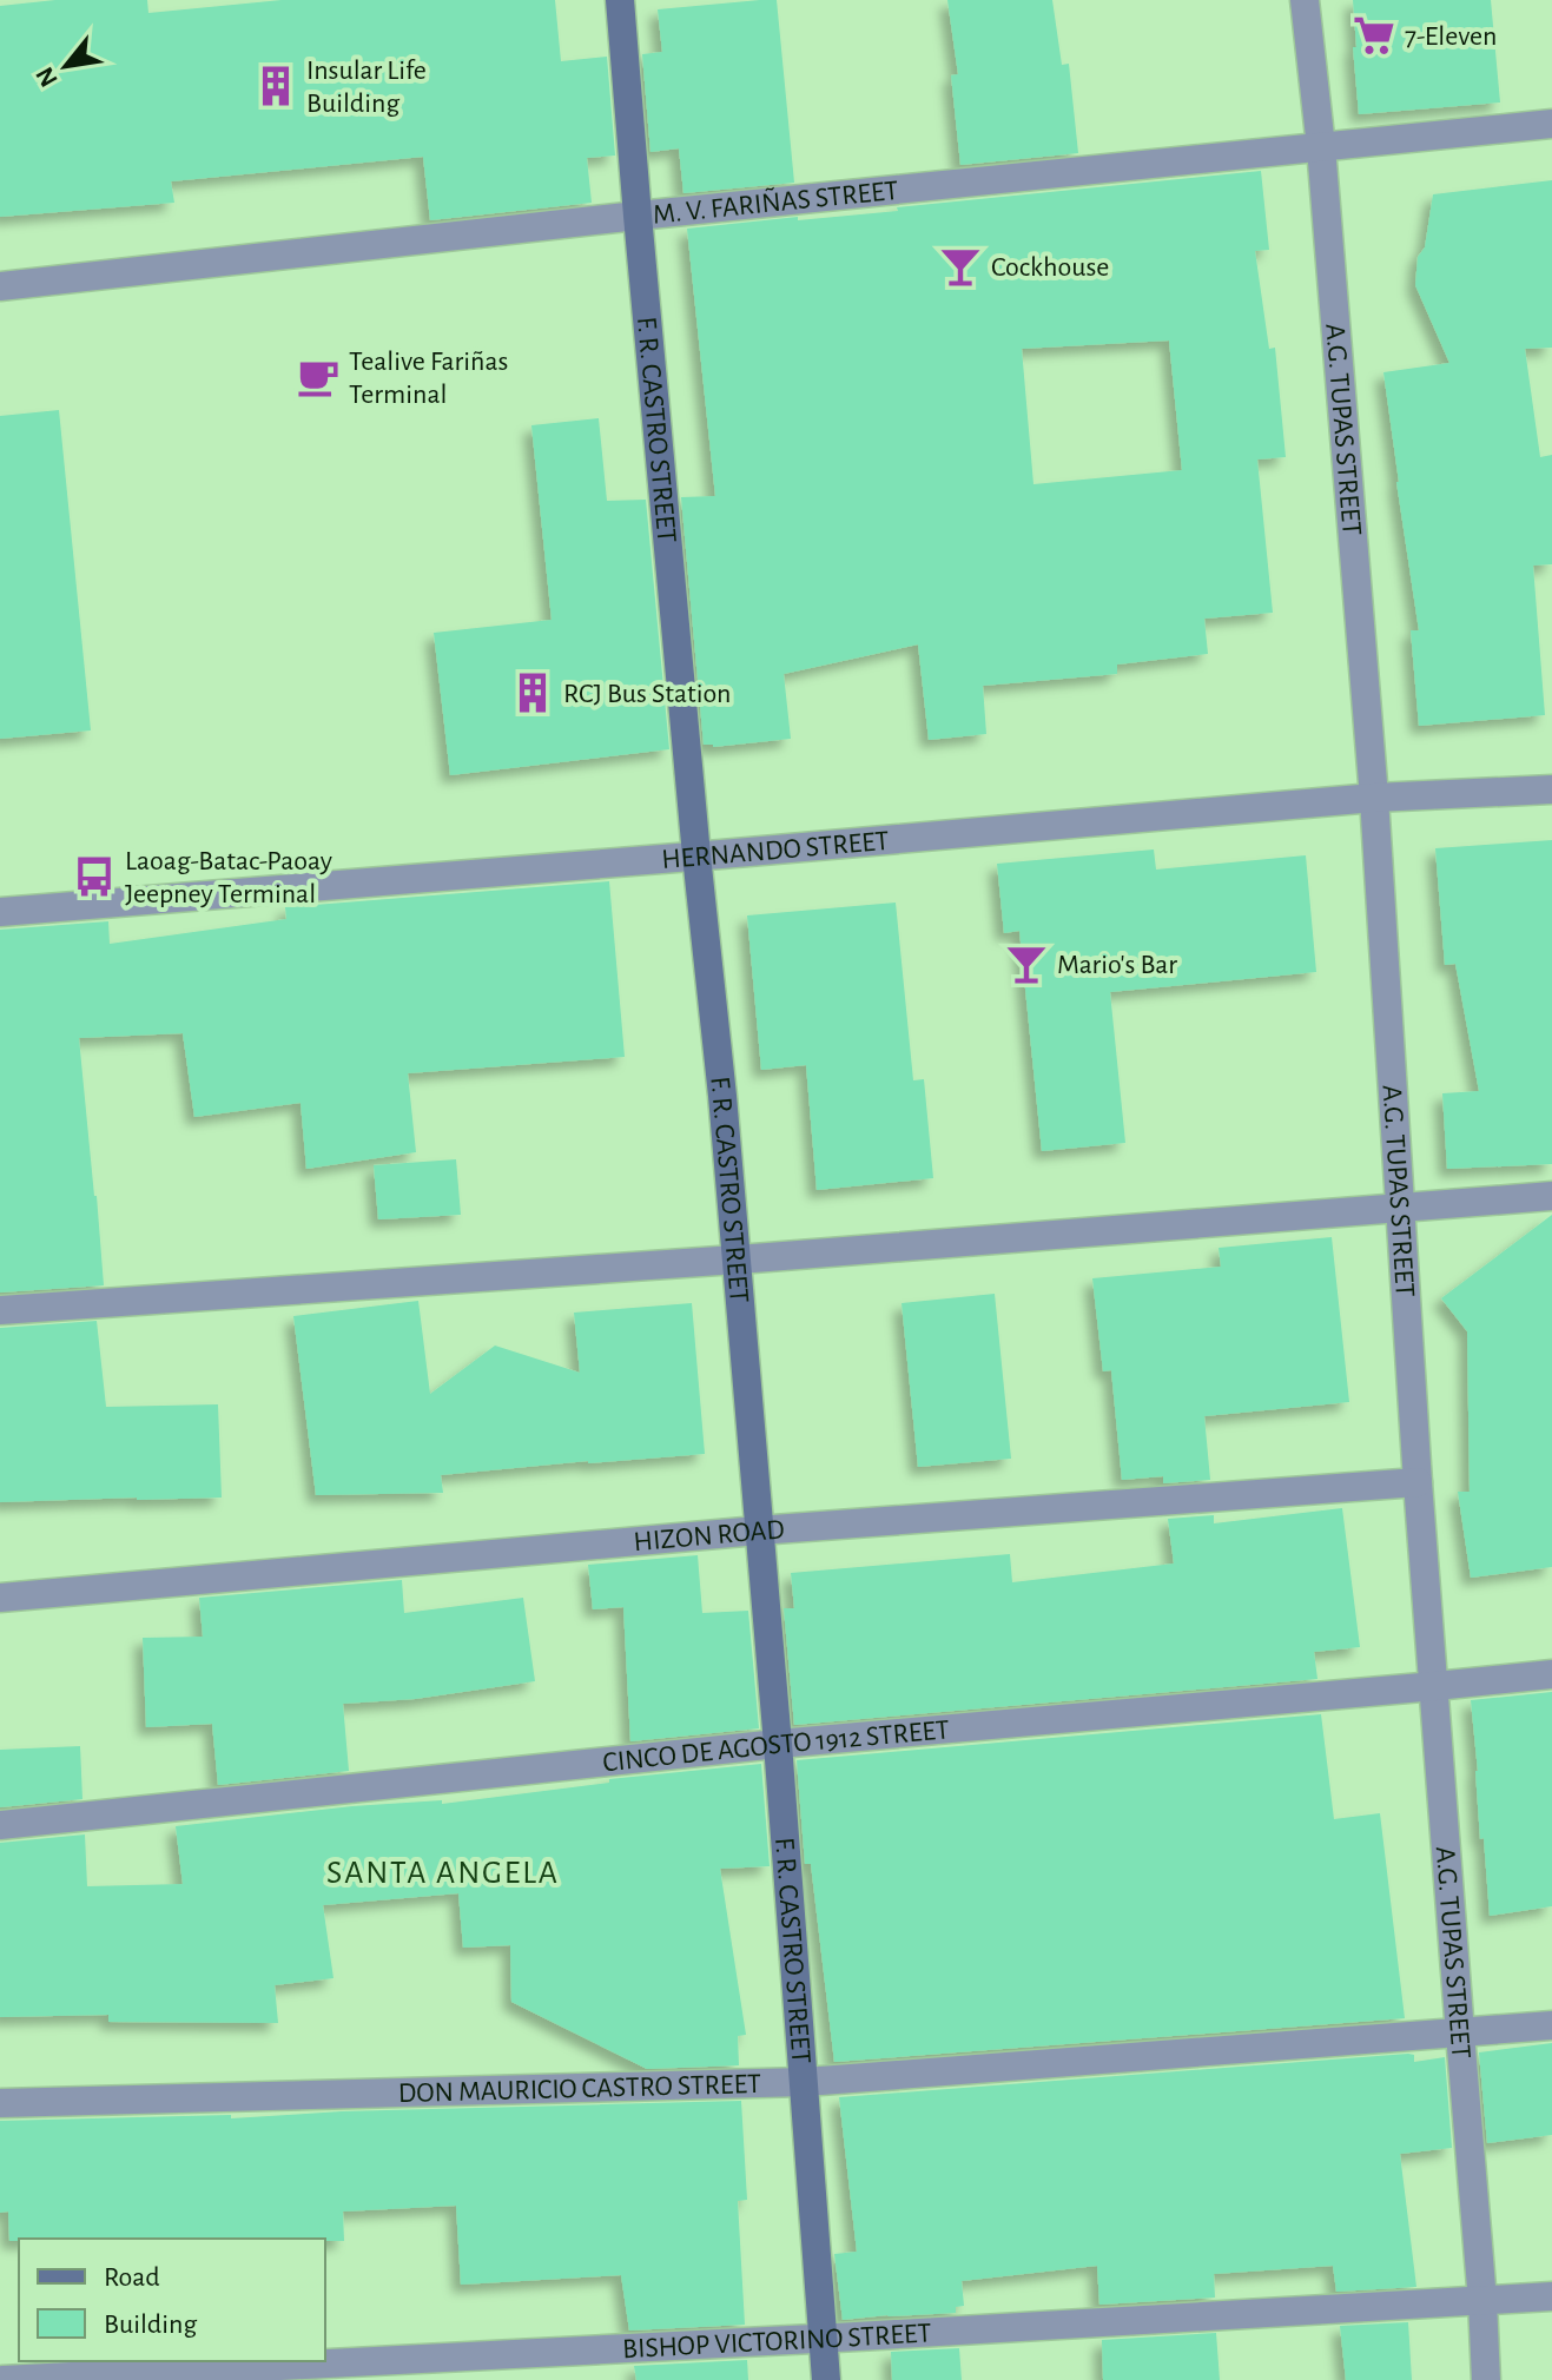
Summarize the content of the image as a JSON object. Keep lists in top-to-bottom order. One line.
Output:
{"streets":{"main road":["F. R. CASTRO STREET"],"street":["M. V. FARIÑAS STREET","A.G. TUPAS STREET","HERNANDO STREET","HIZON ROAD","CINCO DE AGOSTO 1912 STREET","DON MAURICIO CASTRO STREET","BISHOP VICTORINO STREET"]},"crossings":[["M. V. FARIÑAS STREET","A.G. TUPAS STREET"],["M. V. FARIÑAS STREET","F. R. CASTRO STREET"],["A.G. TUPAS STREET","HERNANDO STREET"],["A.G. TUPAS STREET","HIZON ROAD"],["A.G. TUPAS STREET","CINCO DE AGOSTO 1912 STREET"],["A.G. TUPAS STREET","DON MAURICIO CASTRO STREET"],["A.G. TUPAS STREET","BISHOP VICTORINO STREET"],["F. R. CASTRO STREET","HERNANDO STREET"],["F. R. CASTRO STREET","HIZON ROAD"],["F. R. CASTRO STREET","CINCO DE AGOSTO 1912 STREET"],["F. R. CASTRO STREET","DON MAURICIO CASTRO STREET"],["F. R. CASTRO STREET","BISHOP VICTORINO STREET"]],"districts":["SANTA ANGELA"],"places":{"supermarket":["7-Eleven"],"building":["Insular Life Building","RCJ Bus Station"],"bar":["Cockhouse","Mario's Bar"],"cafe":["Tealive Fariñas Terminal"],"bus stop":["Laoag-Batac-Paoay Jeepney Terminal"]},"legend":["Road","Building"],"north":"bottom left"}
